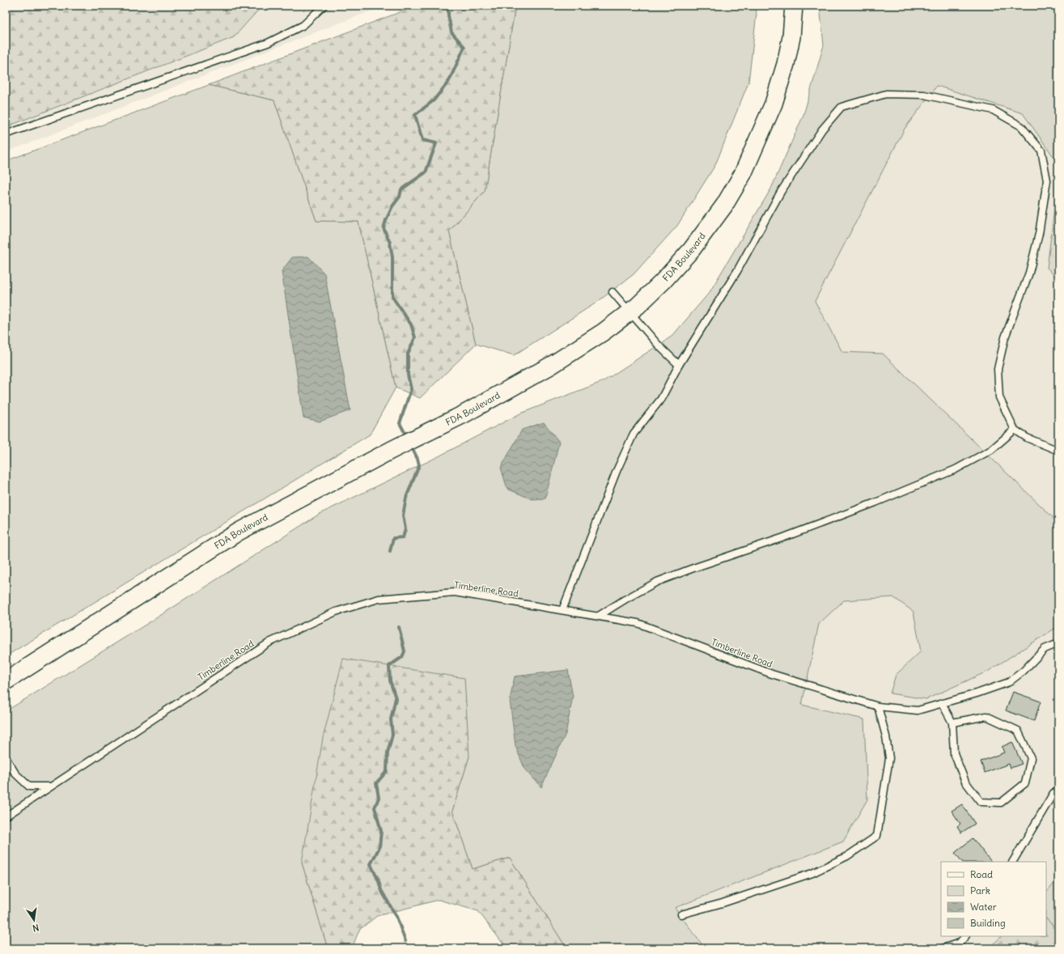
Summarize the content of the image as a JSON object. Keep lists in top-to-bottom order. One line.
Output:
{"streets":{"street":["FDA Boulevard"],"lane":["Timberline Road"]},"legend":["Road","Park","Water","Building"],"north":"bottom"}
